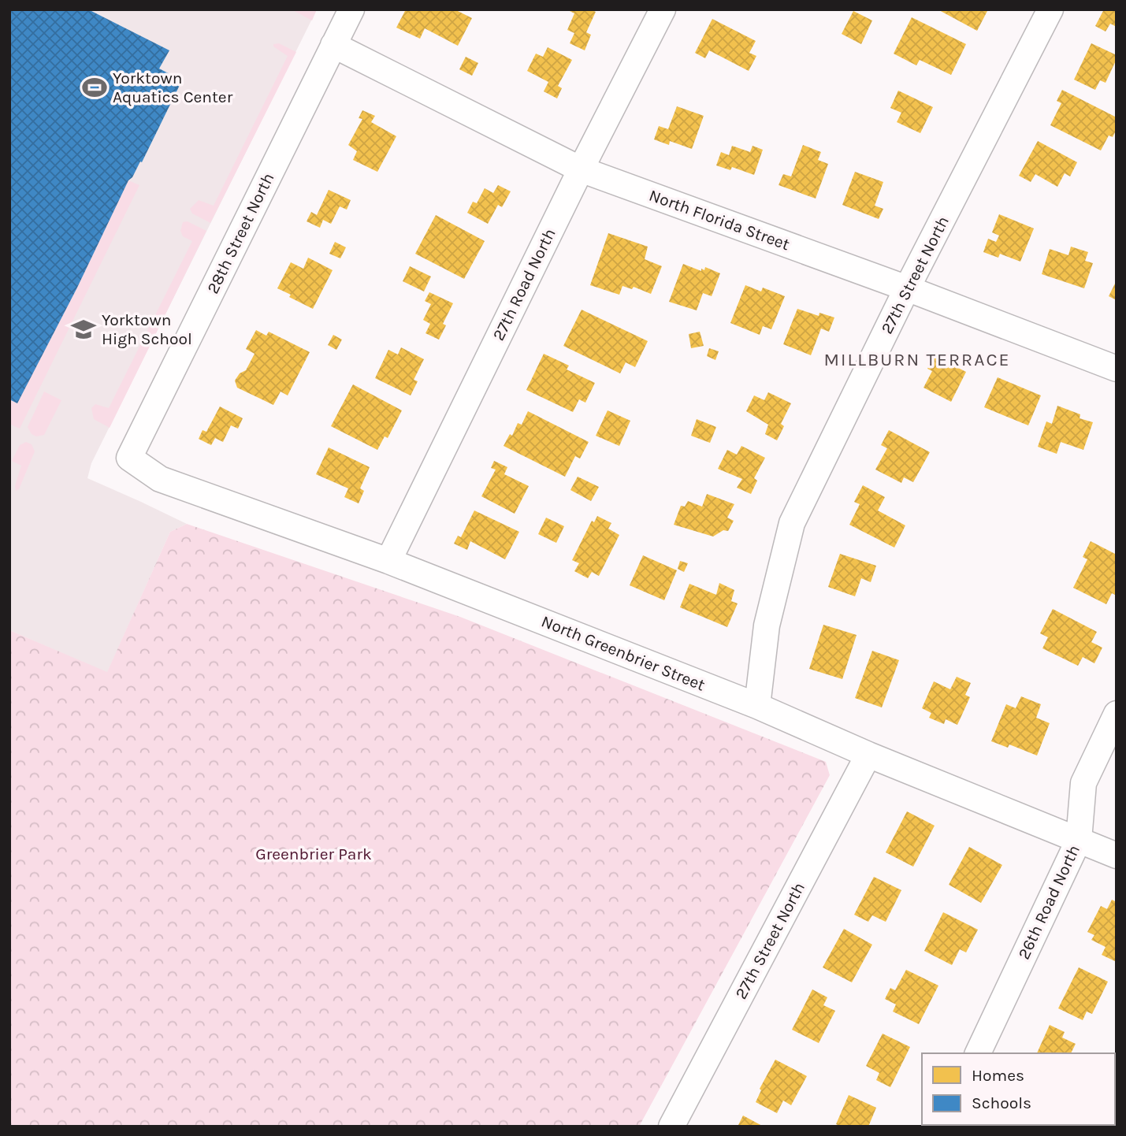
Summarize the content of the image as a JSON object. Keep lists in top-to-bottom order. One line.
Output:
{"streets":{"street":["North Florida Street","28th Street North","27th Street North","27th Road North","North Greenbrier Street","26th Road North"]},"crossings":[["North Florida Street","28th Street North"],["North Florida Street","27th Street North"],["North Florida Street","27th Road North"],["28th Street North","North Greenbrier Street"],["27th Street North","North Greenbrier Street"],["27th Road North","North Greenbrier Street"],["North Greenbrier Street","26th Road North"]],"districts":["MILLBURN TERRACE"],"parks":["Greenbrier Park"],"places":{"sports":["Yorktown Aquatics Center"],"school or university":["Yorktown High School"]},"legend":["Homes","Schools"]}
